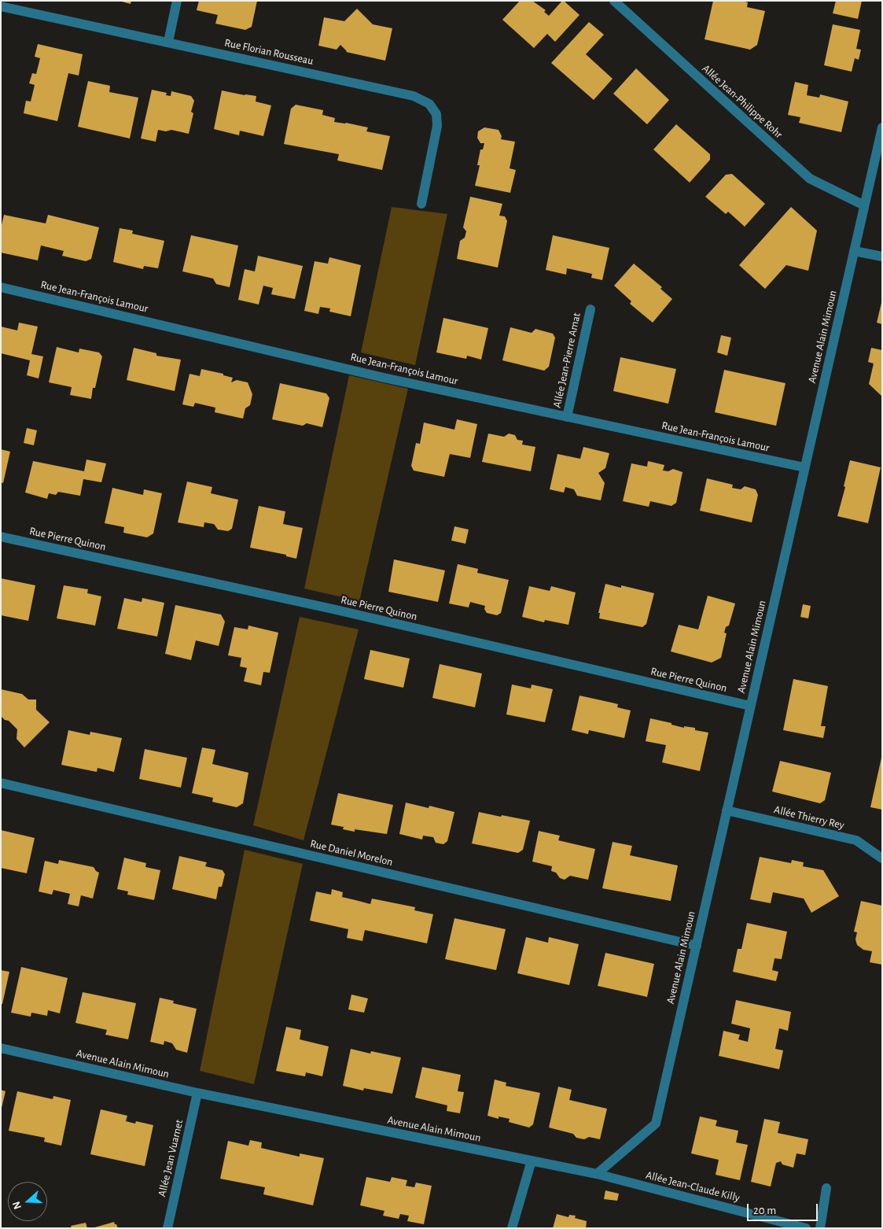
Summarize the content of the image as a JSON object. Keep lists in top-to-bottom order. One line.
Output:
{"streets":{"street":["Rue Florian Rousseau","Allée Jean-Philippe Rohr","Rue Jean-François Lamour","Avenue Alain Mimoun","Allée Jean-Pierre Amat","Rue Pierre Quinon","Allée Thierry Rey","Rue Daniel Morelon","Allée Jean Vuarnet","Allée Jean-Claude Killy"]},"crossings":[["Allée Jean-Philippe Rohr","Avenue Alain Mimoun"],["Rue Jean-François Lamour","Avenue Alain Mimoun"],["Rue Jean-François Lamour","Allée Jean-Pierre Amat"],["Avenue Alain Mimoun","Rue Pierre Quinon"],["Avenue Alain Mimoun","Allée Thierry Rey"],["Avenue Alain Mimoun","Rue Daniel Morelon"],["Avenue Alain Mimoun","Allée Jean Vuarnet"],["Avenue Alain Mimoun","Allée Jean-Claude Killy"]],"scale_bar":"20 m","north":"left"}
